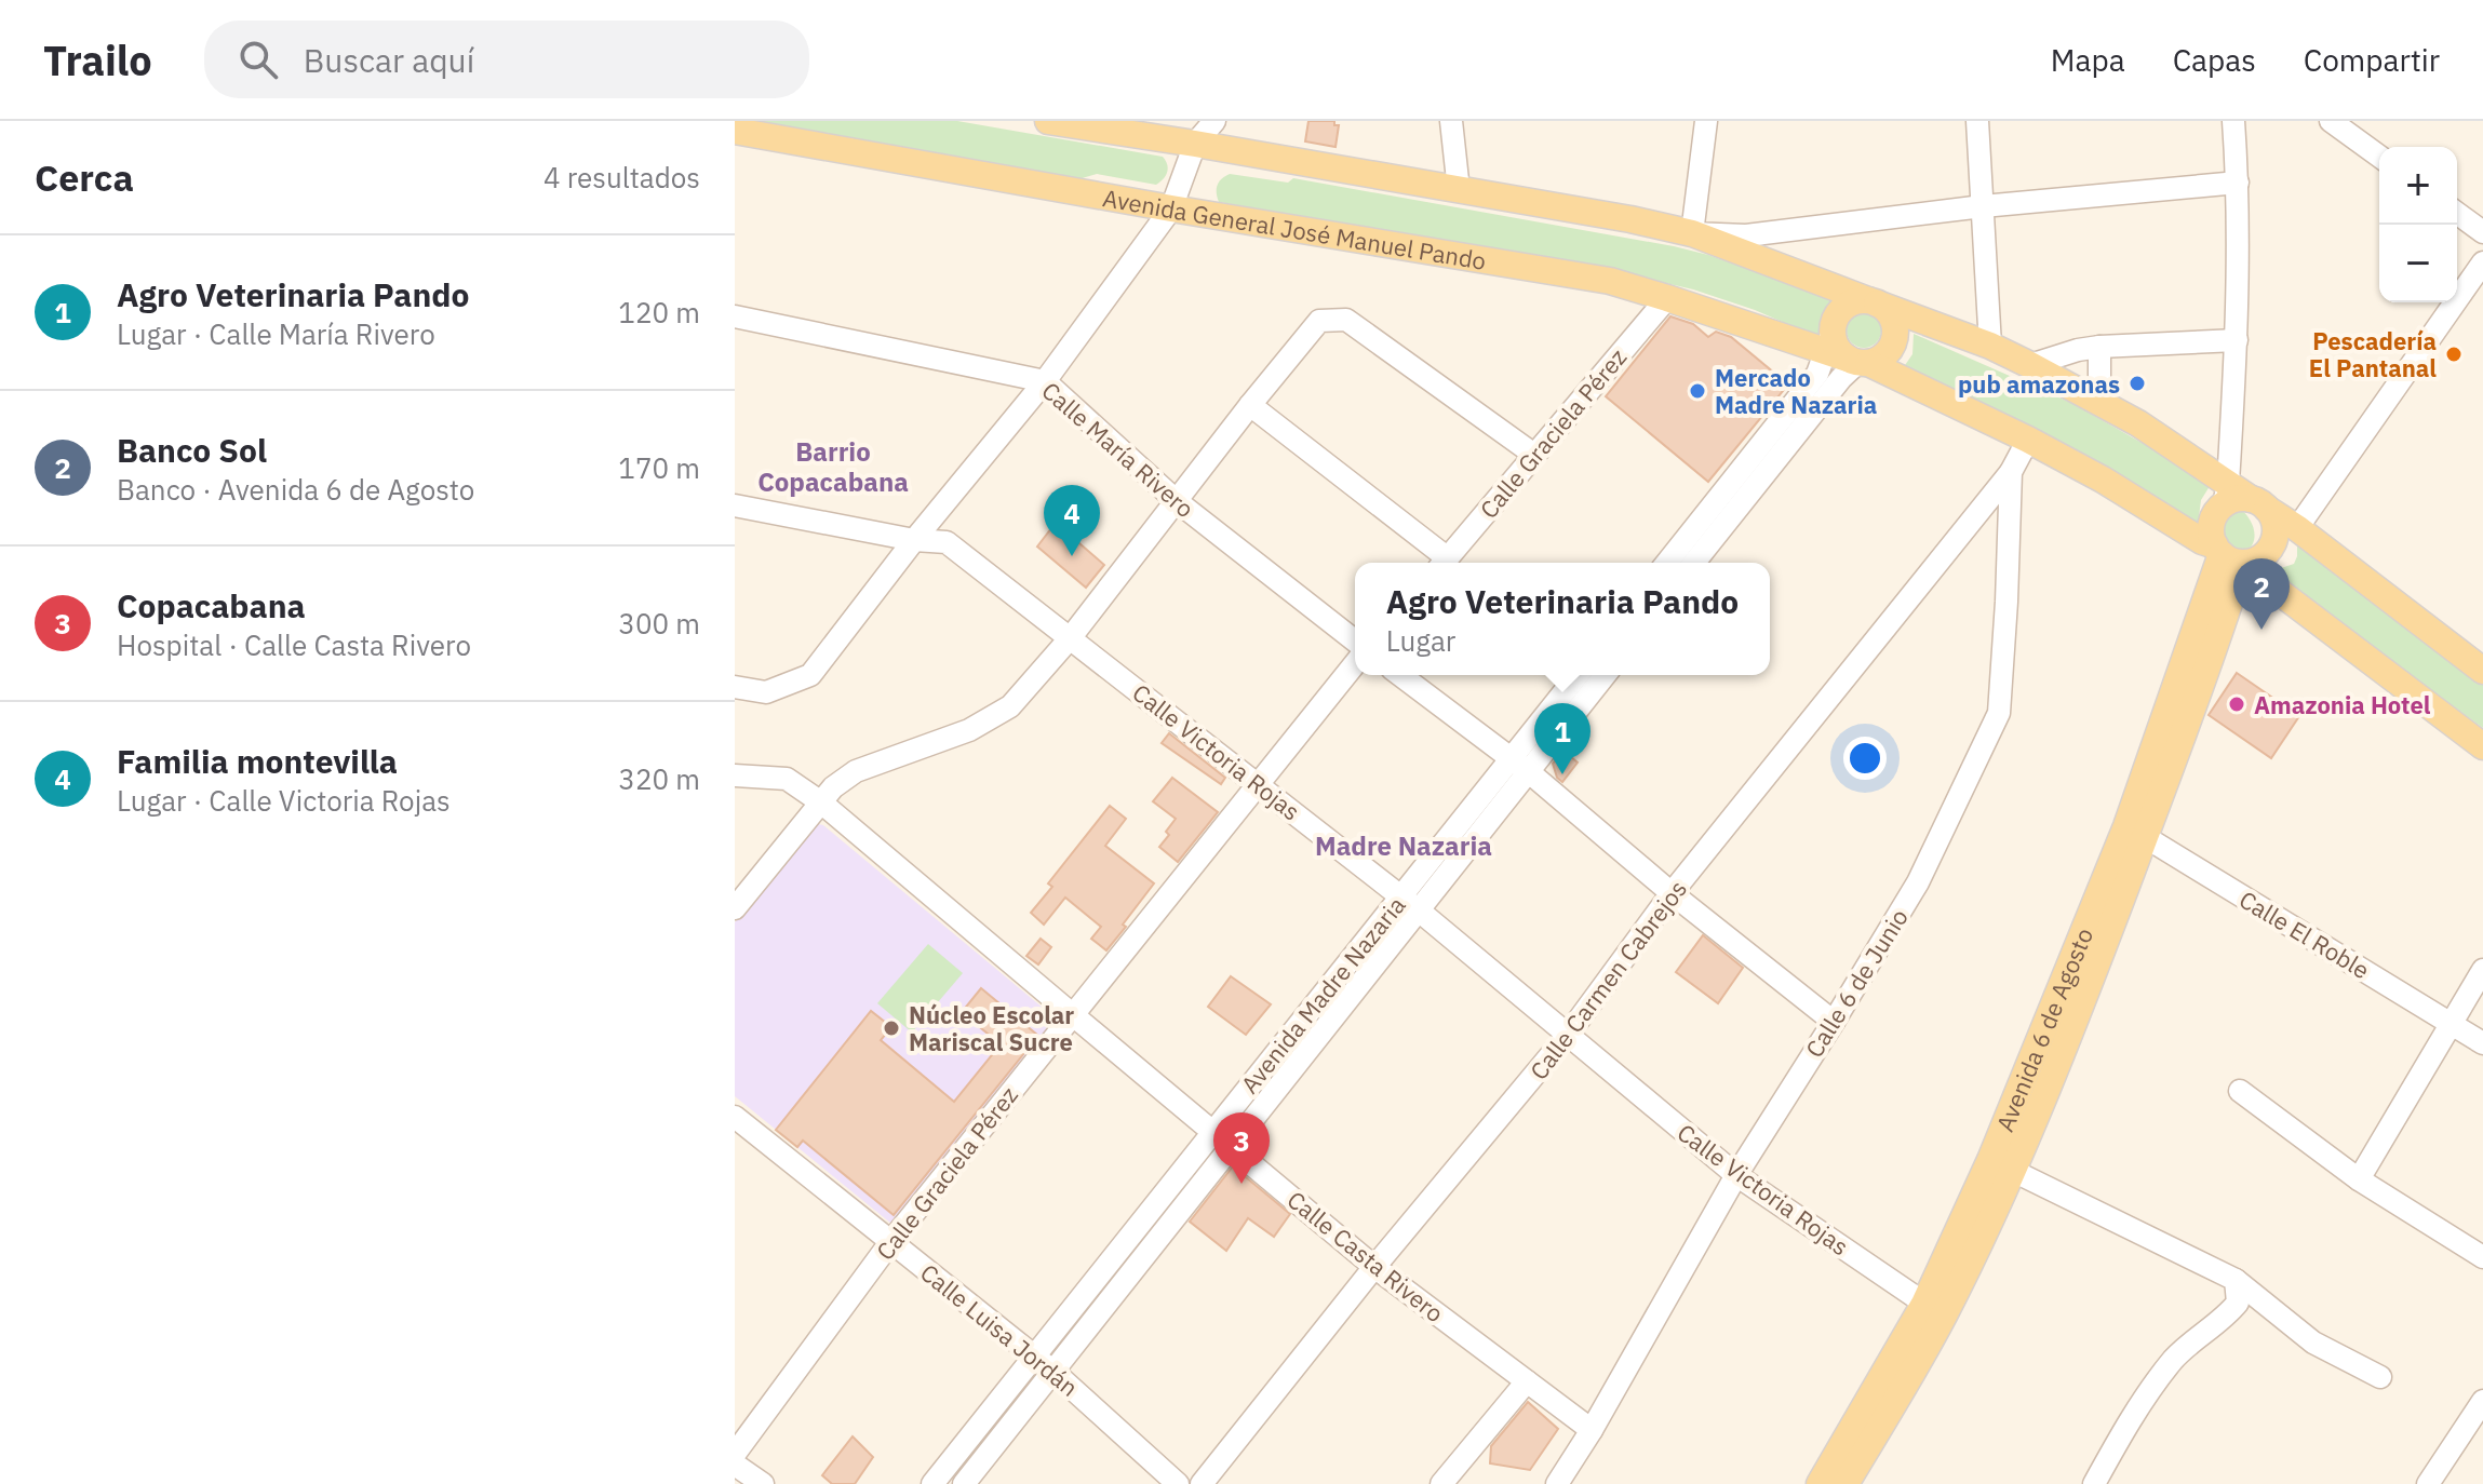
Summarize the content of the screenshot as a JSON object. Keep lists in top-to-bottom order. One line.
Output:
{"streets":{"main road":["Avenida General José Manuel Pando","Avenida 6 de Agosto"],"street":["Calle Graciela Pérez","Calle María Rivero","Calle Victoria Rojas","Calle El Roble","Calle Carmen Cabrejos","Calle 6 de Junio","Avenida Madre Nazaria","Calle Casta Rivero","Calle Luisa Jordán"]},"crossings":[["Avenida General José Manuel Pando","Calle Graciela Pérez"],["Avenida General José Manuel Pando","Calle 6 de Junio"],["Avenida General José Manuel Pando","Avenida 6 de Agosto"],["Calle Graciela Pérez","Calle Victoria Rojas"],["Calle Graciela Pérez","Calle Casta Rivero"],["Calle Graciela Pérez","Calle Luisa Jordán"],["Calle Victoria Rojas","Calle Carmen Cabrejos"],["Calle Victoria Rojas","Calle 6 de Junio"],["Calle Victoria Rojas","Avenida Madre Nazaria"],["Calle Victoria Rojas","Avenida 6 de Agosto"],["Calle El Roble","Avenida 6 de Agosto"],["Calle Carmen Cabrejos","Calle 6 de Junio"],["Calle Carmen Cabrejos","Calle Casta Rivero"],["Calle 6 de Junio","Calle Casta Rivero"],["Avenida Madre Nazaria","Calle Casta Rivero"],["Avenida Madre Nazaria","Calle Luisa Jordán"]],"districts":["Barrio Copacabana","Madre Nazaria"],"places":["Pescadería El Pantanal","pub amazonas","Mercado Madre Nazaria","Amazonia Hotel","Núcleo Escolar Mariscal Sucre"],"page":{"header":"Trailo","search":"Buscar aquí","nav":["Mapa","Capas","Compartir"],"heading":["Cerca","4 resultados"],"map_buttons":["+","−"],"list":[{"mark":"1","name":"Agro Veterinaria Pando","note":"Lugar · Calle María Rivero","value":"120 m"},{"mark":"2","name":"Banco Sol","note":"Banco · Avenida 6 de Agosto","value":"170 m"},{"mark":"3","name":"Copacabana","note":"Hospital · Calle Casta Rivero","value":"300 m"},{"mark":"4","name":"Familia montevilla","note":"Lugar · Calle Victoria Rojas","value":"320 m"}],"pins":["4","2","1","3"],"popup":["Agro Veterinaria Pando","Lugar"]}}
